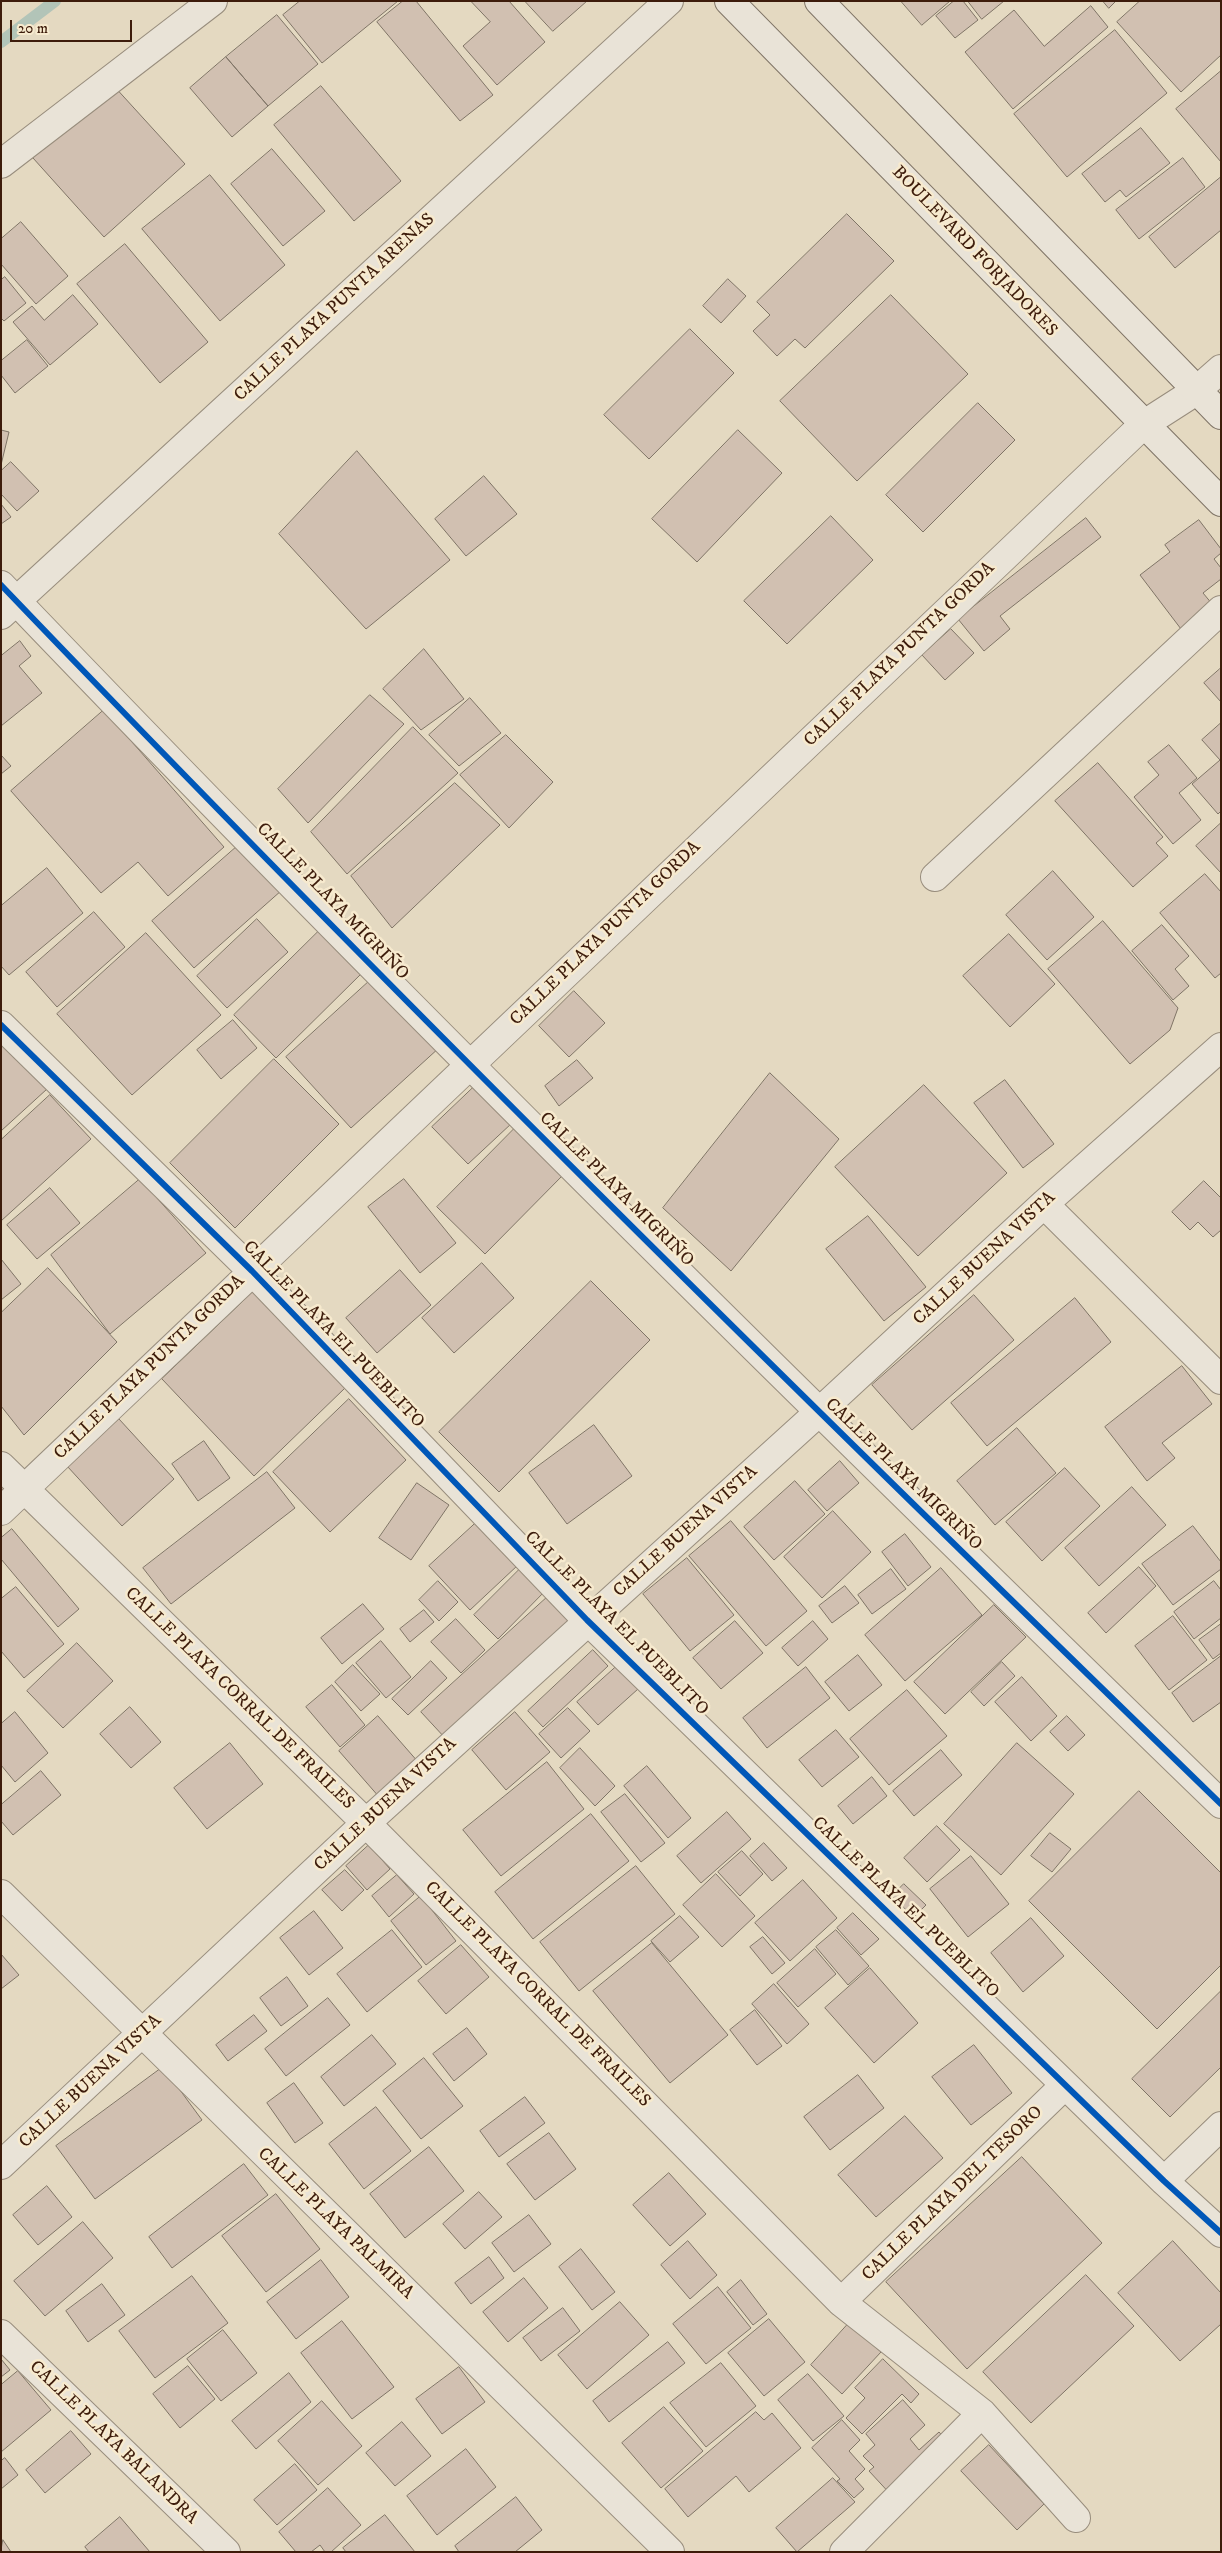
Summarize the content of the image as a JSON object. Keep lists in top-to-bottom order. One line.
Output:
{"streets":{"street":["BOULEVARD FORJADORES","CALLE PLAYA PUNTA ARENAS","CALLE PLAYA PUNTA GORDA","CALLE PLAYA MIGRIÑO","CALLE BUENA VISTA","CALLE PLAYA EL PUEBLITO","CALLE PLAYA CORRAL DE FRAILES","CALLE PLAYA DEL TESORO","CALLE PLAYA PALMIRA","CALLE PLAYA BALANDRA"]},"crossings":[["BOULEVARD FORJADORES","CALLE PLAYA PUNTA GORDA"],["CALLE PLAYA PUNTA ARENAS","CALLE PLAYA MIGRIÑO"],["CALLE PLAYA PUNTA GORDA","CALLE PLAYA MIGRIÑO"],["CALLE PLAYA PUNTA GORDA","CALLE PLAYA EL PUEBLITO"],["CALLE PLAYA PUNTA GORDA","CALLE PLAYA CORRAL DE FRAILES"],["CALLE PLAYA MIGRIÑO","CALLE BUENA VISTA"],["CALLE BUENA VISTA","CALLE PLAYA EL PUEBLITO"],["CALLE BUENA VISTA","CALLE PLAYA CORRAL DE FRAILES"],["CALLE BUENA VISTA","CALLE PLAYA PALMIRA"],["CALLE PLAYA EL PUEBLITO","CALLE PLAYA DEL TESORO"],["CALLE PLAYA CORRAL DE FRAILES","CALLE PLAYA DEL TESORO"]],"scale_bar":"20 m"}
